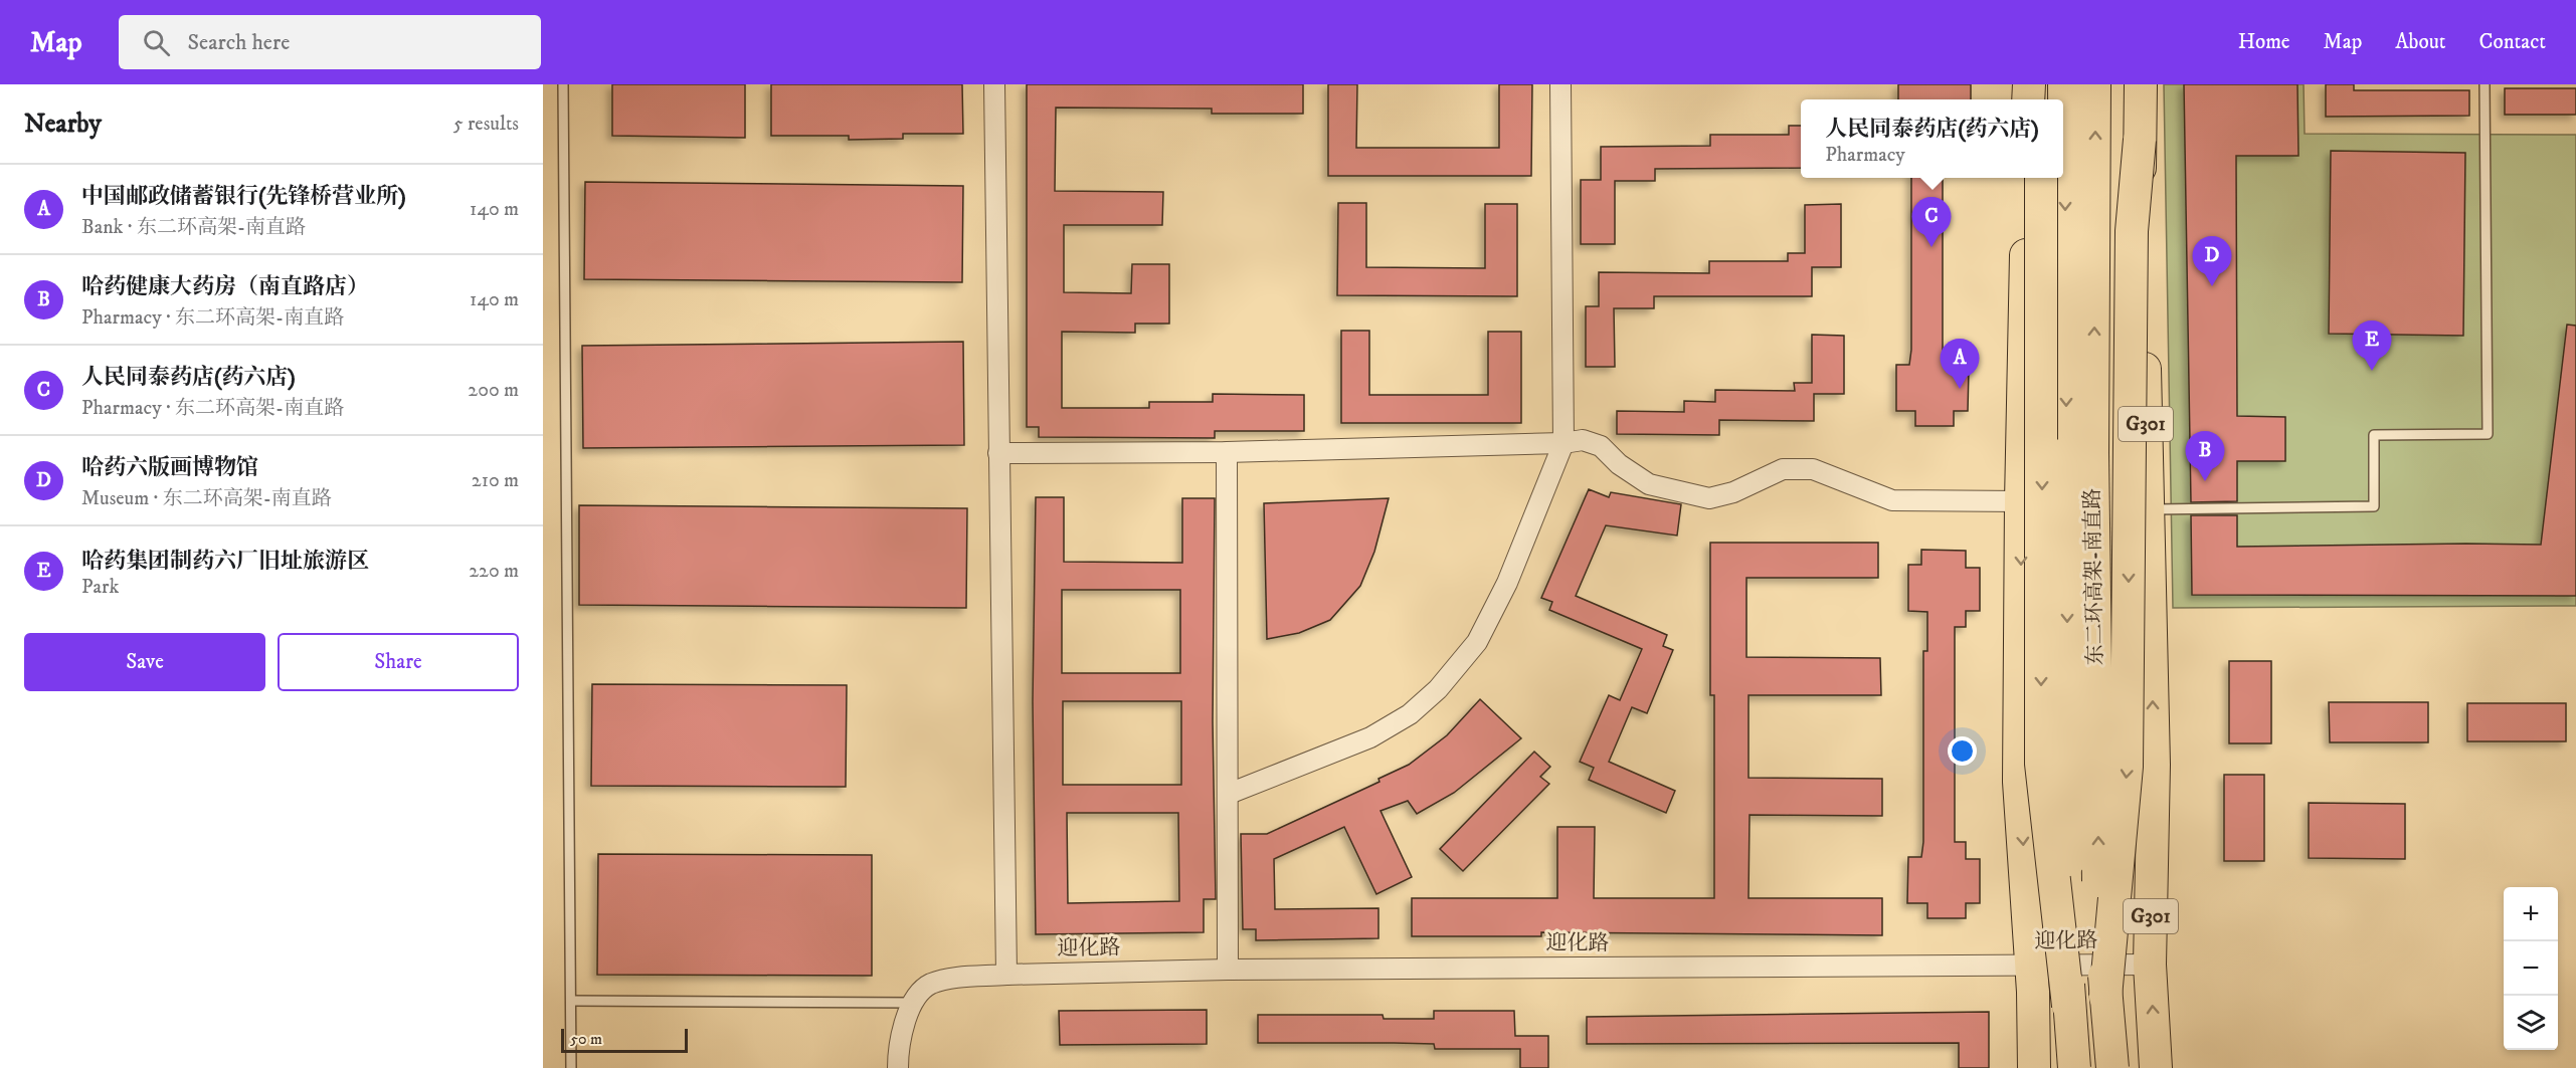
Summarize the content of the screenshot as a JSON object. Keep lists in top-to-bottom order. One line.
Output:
{"streets":{"highway":["G301","东二环高架-南直路"],"street":["迎化路"]},"crossings":[["G301","迎化路"]],"scale_bar":"50 m","page":{"header":"Map","search":"Search here","nav":["Home","Map","About","Contact"],"heading":["Nearby","5 results"],"popup":["人民同泰药店(药六店)","Pharmacy"],"list":[{"mark":"A","name":"中国邮政储蓄银行(先锋桥营业所)","note":"Bank · 东二环高架-南直路","value":"140 m"},{"mark":"B","name":"哈药健康大药房（南直路店）","note":"Pharmacy · 东二环高架-南直路","value":"140 m"},{"mark":"C","name":"人民同泰药店(药六店)","note":"Pharmacy · 东二环高架-南直路","value":"200 m"},{"mark":"D","name":"哈药六版画博物馆","note":"Museum · 东二环高架-南直路","value":"210 m"},{"mark":"E","name":"哈药集团制药六厂旧址旅游区","note":"Park","value":"220 m"}],"pins":["C","D","E","A","B"],"buttons":["Save","Share"],"map_buttons":["+","−"],"scale":"50 m"}}
